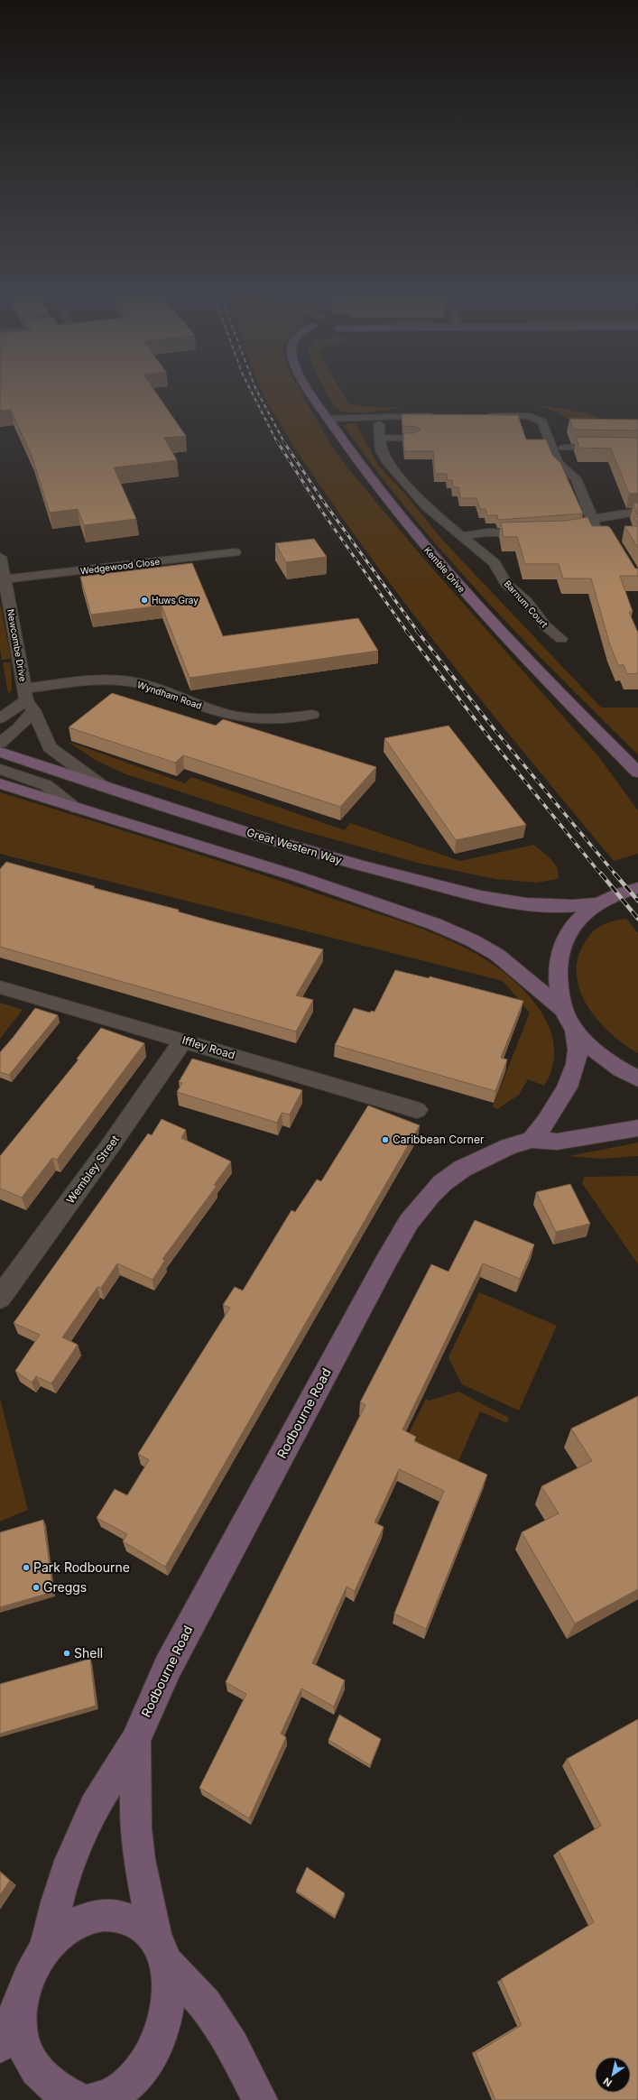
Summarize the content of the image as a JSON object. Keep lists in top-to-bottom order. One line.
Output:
{"streets":{"main road":["Kemble Drive","Great Western Way","Rodbourne Road"],"street":["Wedgewood Close","Barnum Court","Newcombe Drive","Wyndham Road","Iffley Road","Wembley Street"]},"crossings":[["Wedgewood Close","Newcombe Drive"],["Newcombe Drive","Wyndham Road"],["Newcombe Drive","Great Western Way"],["Iffley Road","Wembley Street"]],"places":["Huws Gray","Caribbean Corner","Park Rodbourne","Greggs","Shell"],"north":"bottom left"}
